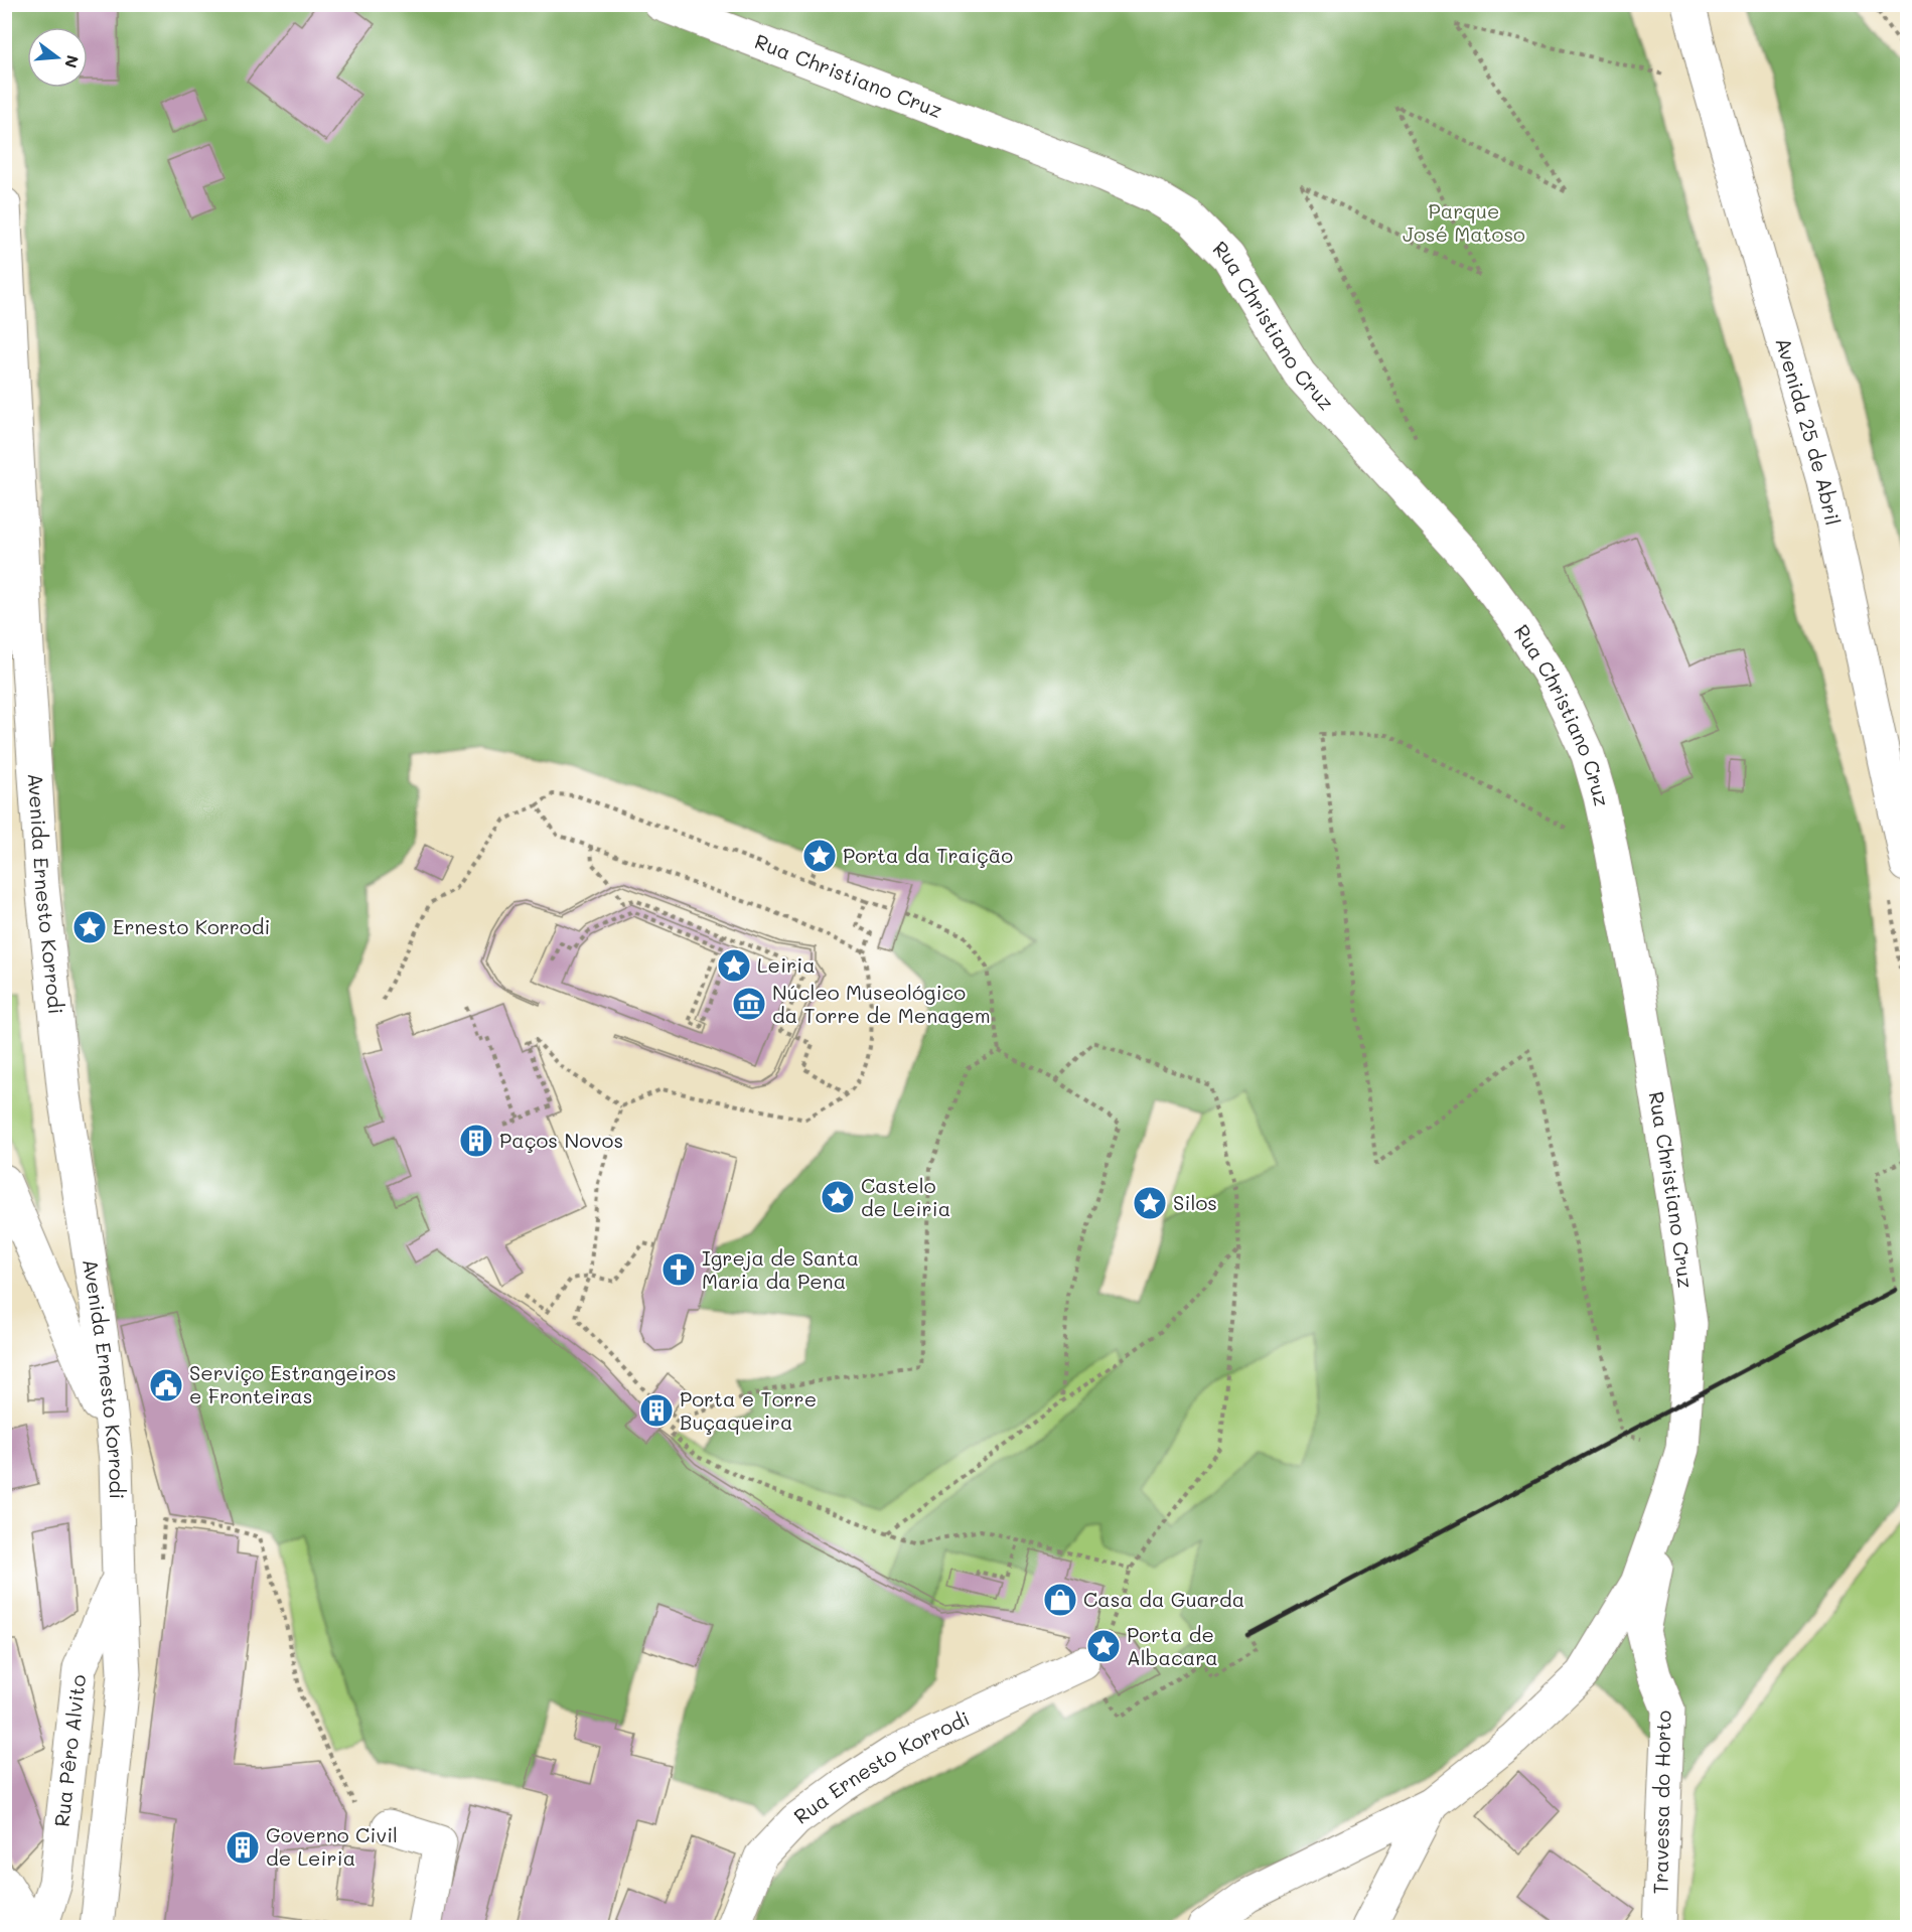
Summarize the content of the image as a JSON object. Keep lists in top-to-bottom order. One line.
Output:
{"streets":{"street":["Rua Christiano Cruz","Avenida 25 de Abril","Avenida Ernesto Korrodi","Rua Pêro Alvito","Rua Ernesto Korrodi","Travessa do Horto"]},"crossings":[["Rua Christiano Cruz","Travessa do Horto"],["Avenida Ernesto Korrodi","Rua Pêro Alvito"]],"parks":["Parque José Matoso"],"places":{"place":["Porta da Traição","Ernesto Korrodi","Leiria","Castelo de Leiria","Silos","Porta de Albacara"],"museum":["Núcleo Museológico da Torre de Menagem"],"building":["Paços Novos","Porta e Torre Buçaqueira","Governo Civil de Leiria"],"church":["Igreja de Santa Maria da Pena"],"public building":["Serviço Estrangeiros e Fronteiras"],"shop":["Casa da Guarda"]},"north":"right"}
